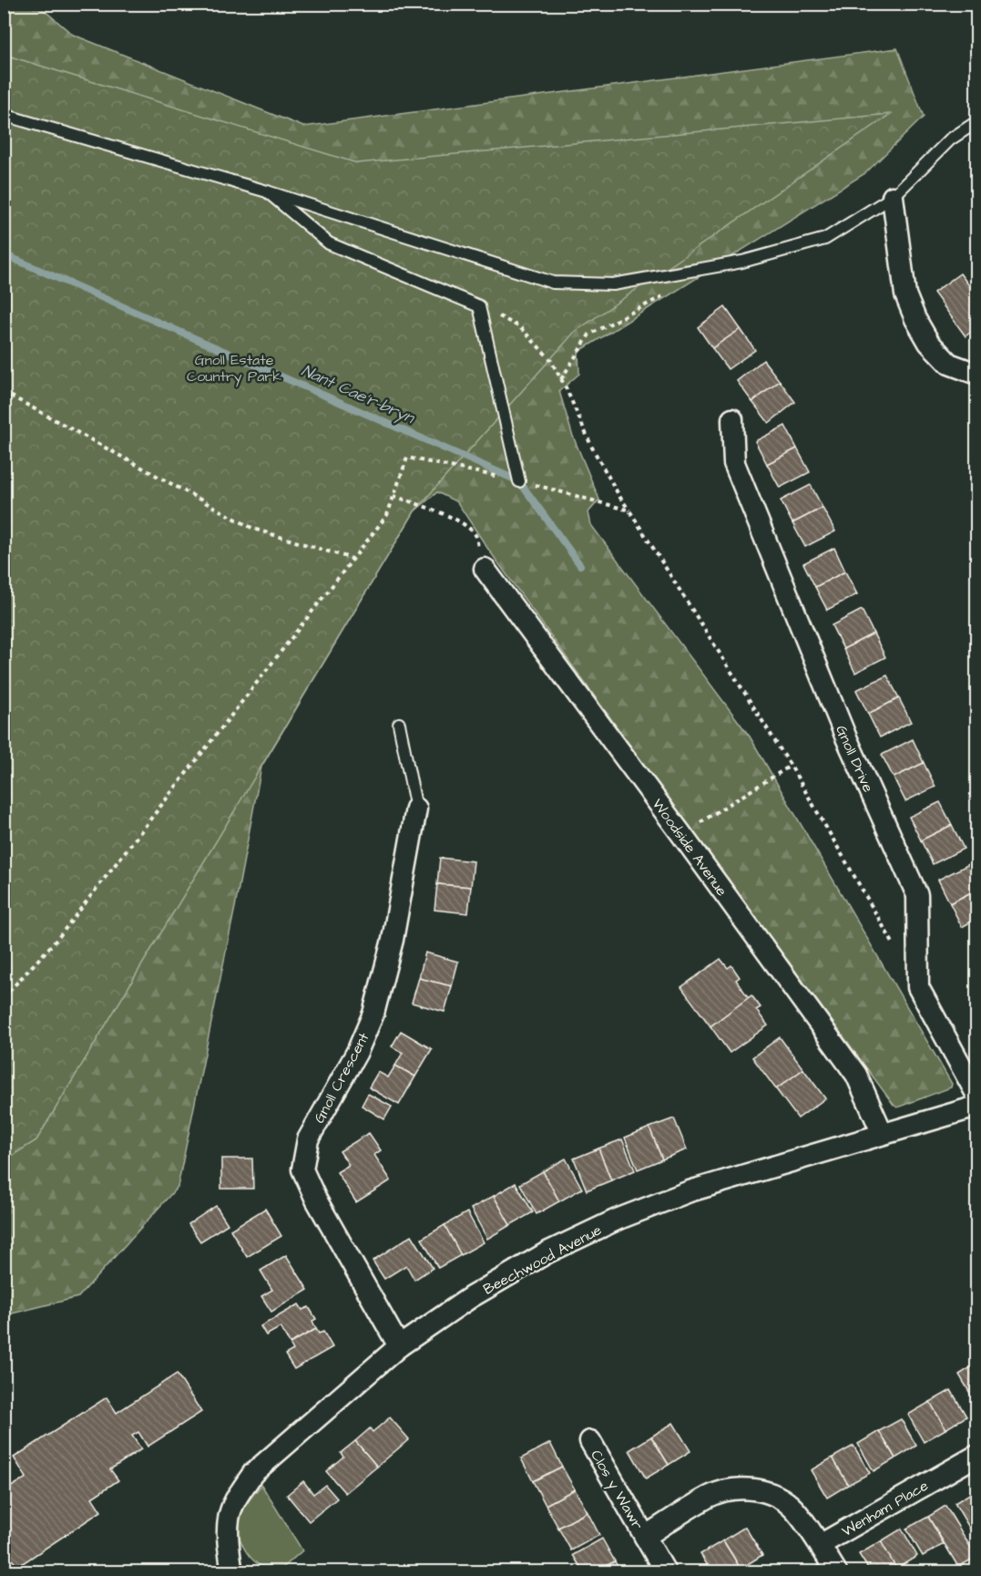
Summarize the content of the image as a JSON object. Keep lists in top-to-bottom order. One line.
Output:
{"streets":{"street":["Gnoll Drive","Woodside Avenue","Gnoll Crescent","Beechwood Avenue","Clos y Wawr","Wenham Place"]},"crossings":[["Woodside Avenue","Beechwood Avenue"],["Gnoll Crescent","Beechwood Avenue"],["Clos y Wawr","Wenham Place"]],"water":["Nant Cae'r-bryn"],"parks":["Gnoll Estate Country Park"]}
